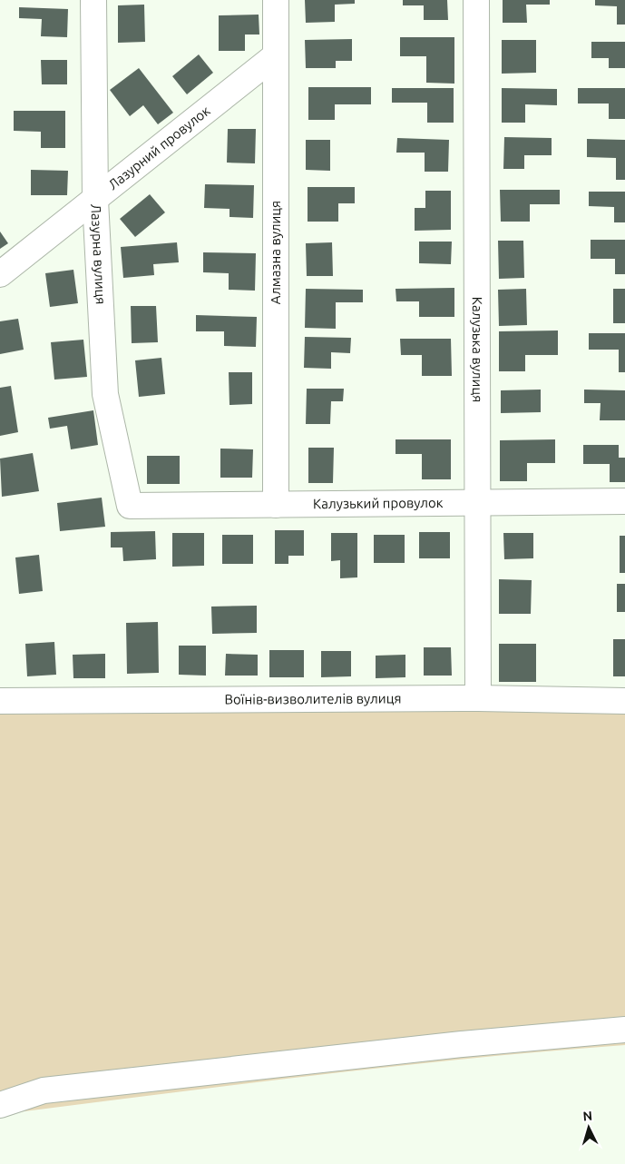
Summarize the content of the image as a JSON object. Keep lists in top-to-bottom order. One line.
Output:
{"streets":{"street":["Лазурний провулок","Алмазна вулиця","Лазурна вулиця","Калузька вулиця","Калузький провулок","Воїнів-визволителів вулиця"]},"crossings":[["Лазурний провулок","Алмазна вулиця"],["Лазурний провулок","Лазурна вулиця"],["Алмазна вулиця","Калузький провулок"],["Лазурна вулиця","Калузький провулок"],["Калузька вулиця","Калузький провулок"],["Калузька вулиця","Воїнів-визволителів вулиця"]],"north":"top"}
